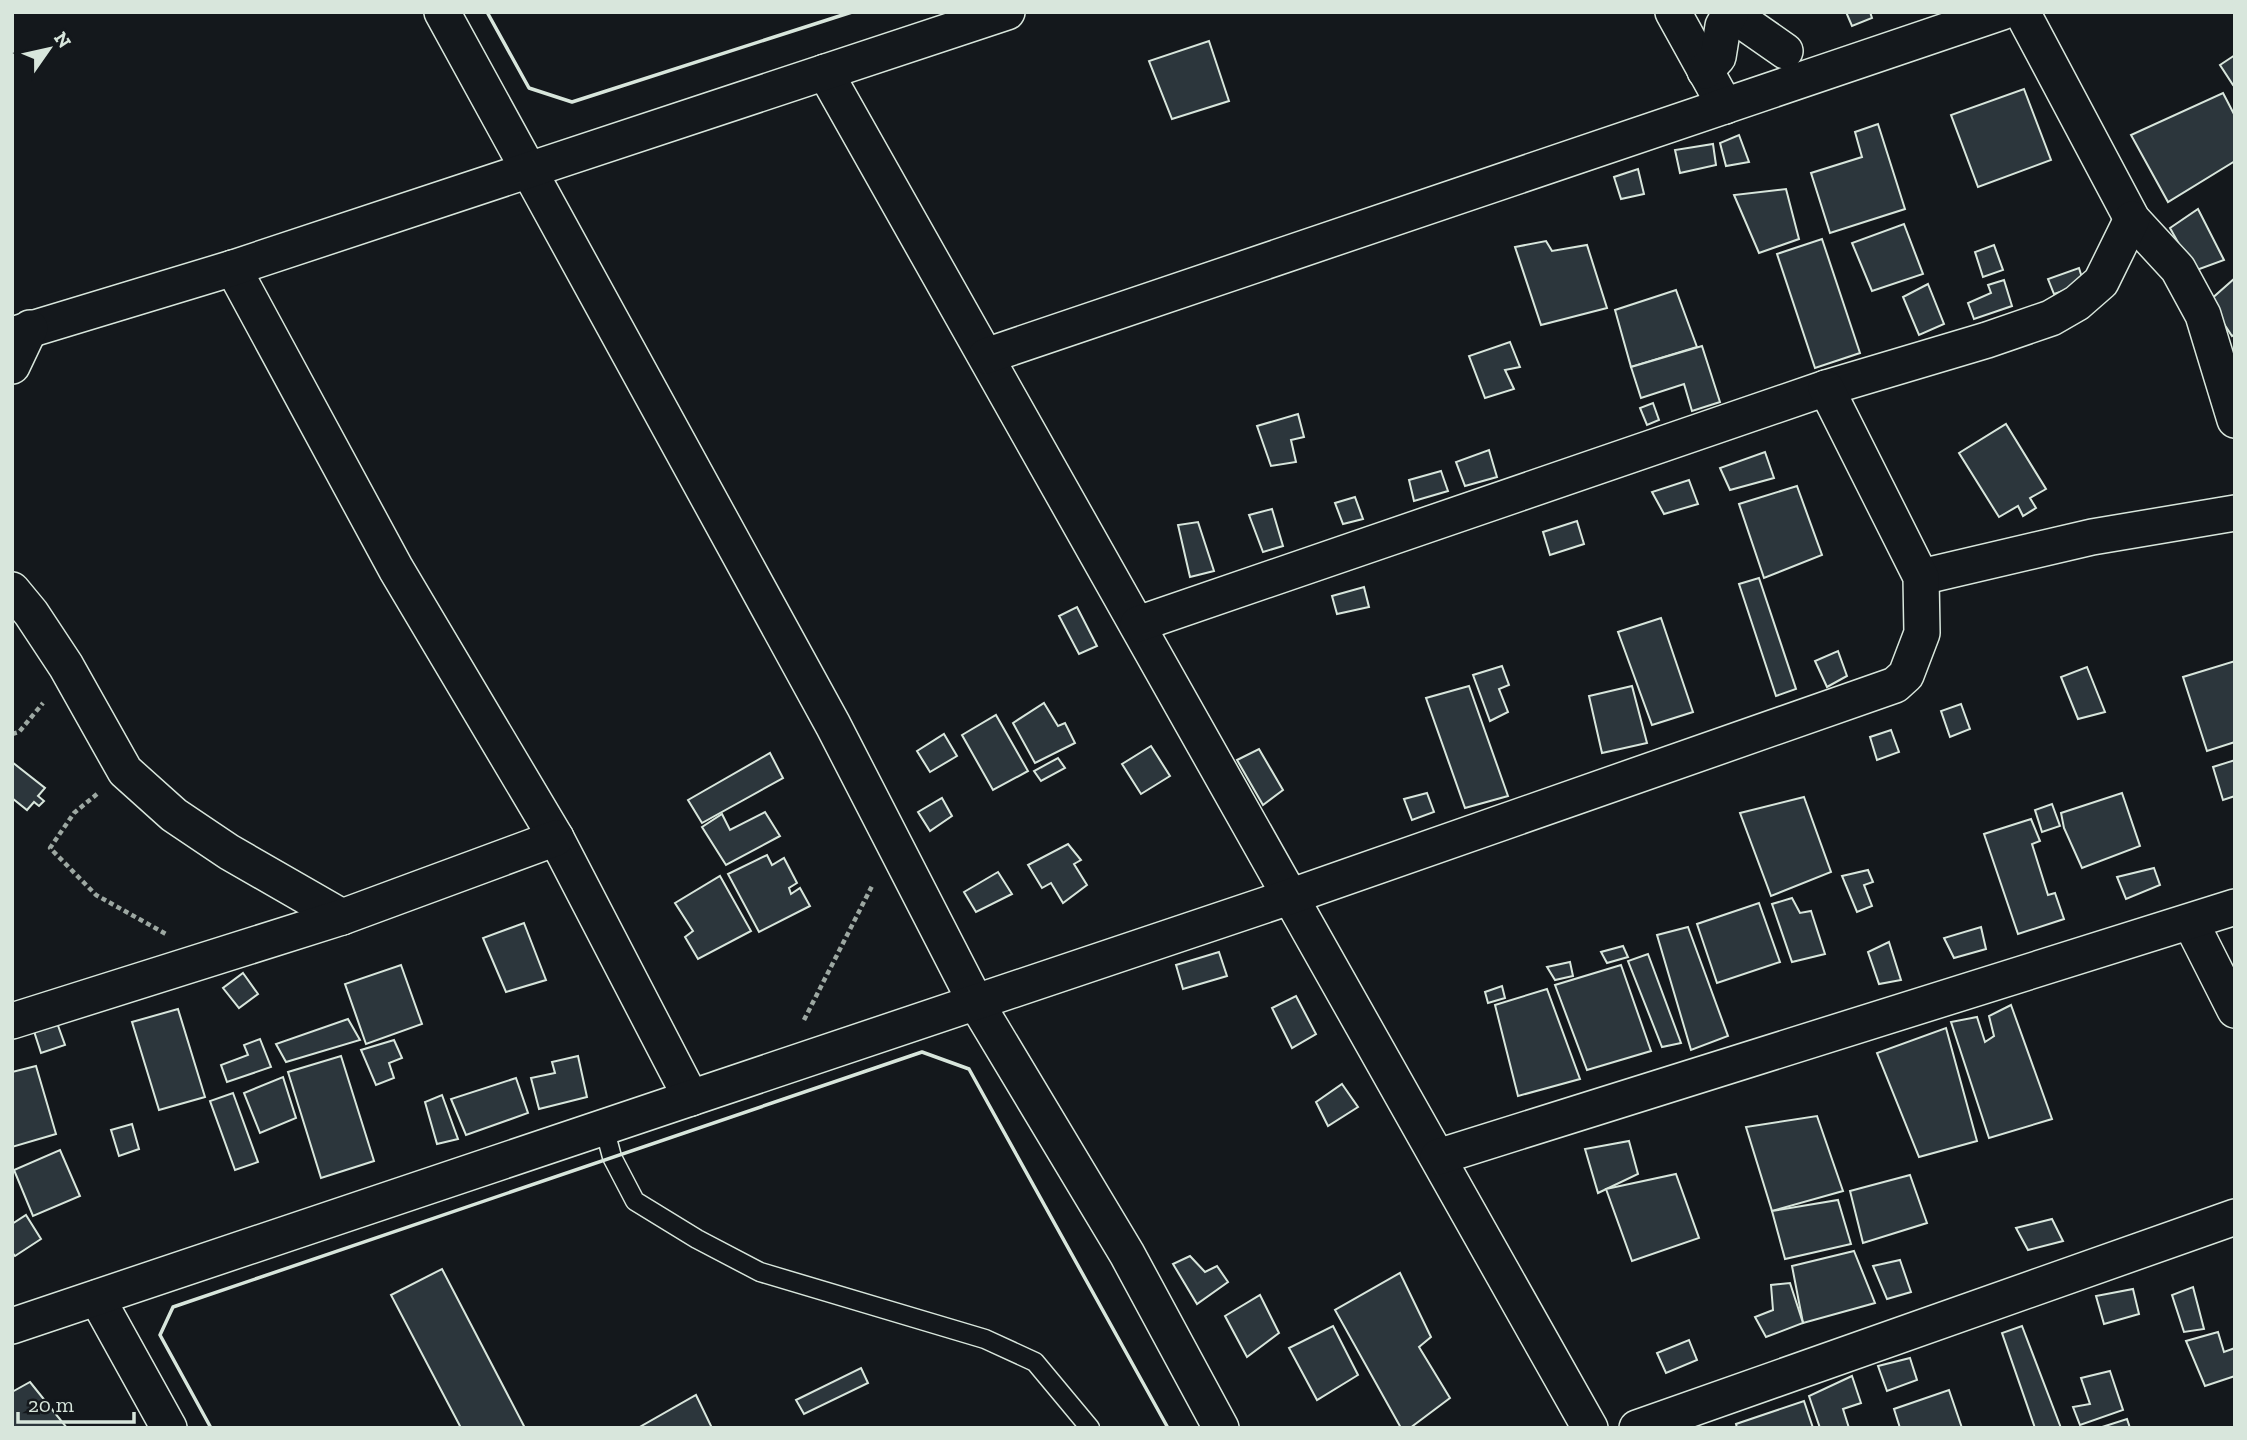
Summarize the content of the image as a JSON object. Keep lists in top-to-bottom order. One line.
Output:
{"scale_bar":"20 m","north":"top right"}
